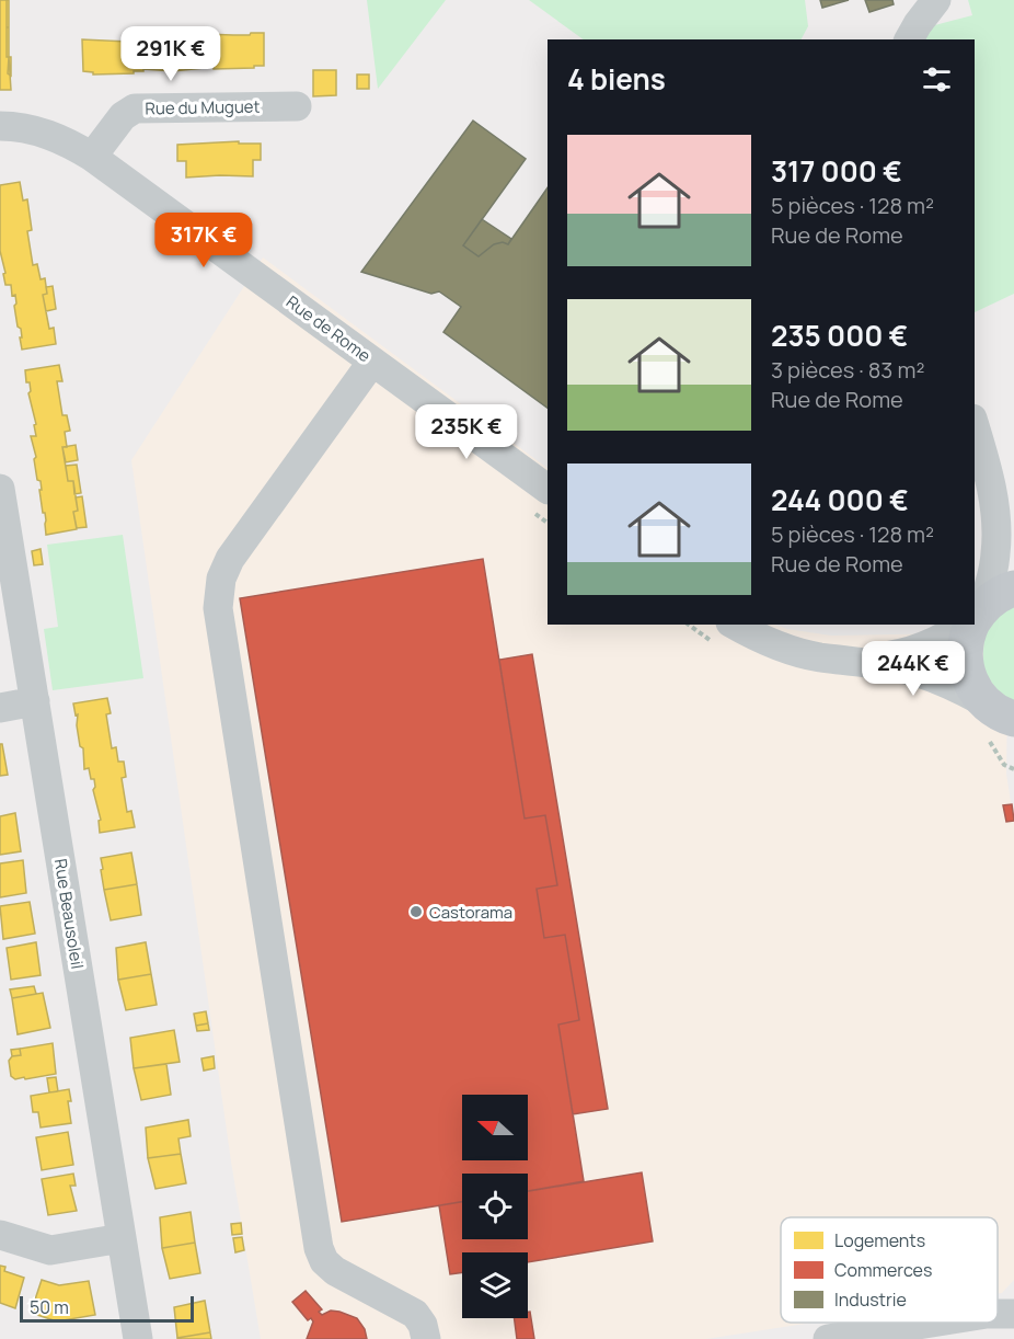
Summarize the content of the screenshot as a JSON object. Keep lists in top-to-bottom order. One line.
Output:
{"streets":{"street":["Rue du Muguet","Rue de Rome","Rue Beausoleil"]},"crossings":[["Rue du Muguet","Rue de Rome"]],"places":["Castorama"],"legend":["Logements","Commerces","Industrie"],"scale_bar":"50 m","north":"left","page":{"price":["291K €","317K €","235K €","244K €"],"heading":"4 biens","list":[{"name":"317 000 €","note":"5 pièces · 128 m² · Rue de Rome"},{"name":"235 000 €","note":"3 pièces · 83 m² · Rue de Rome"},{"name":"244 000 €","note":"5 pièces · 128 m² · Rue de Rome"}],"scale":"50 m"}}
